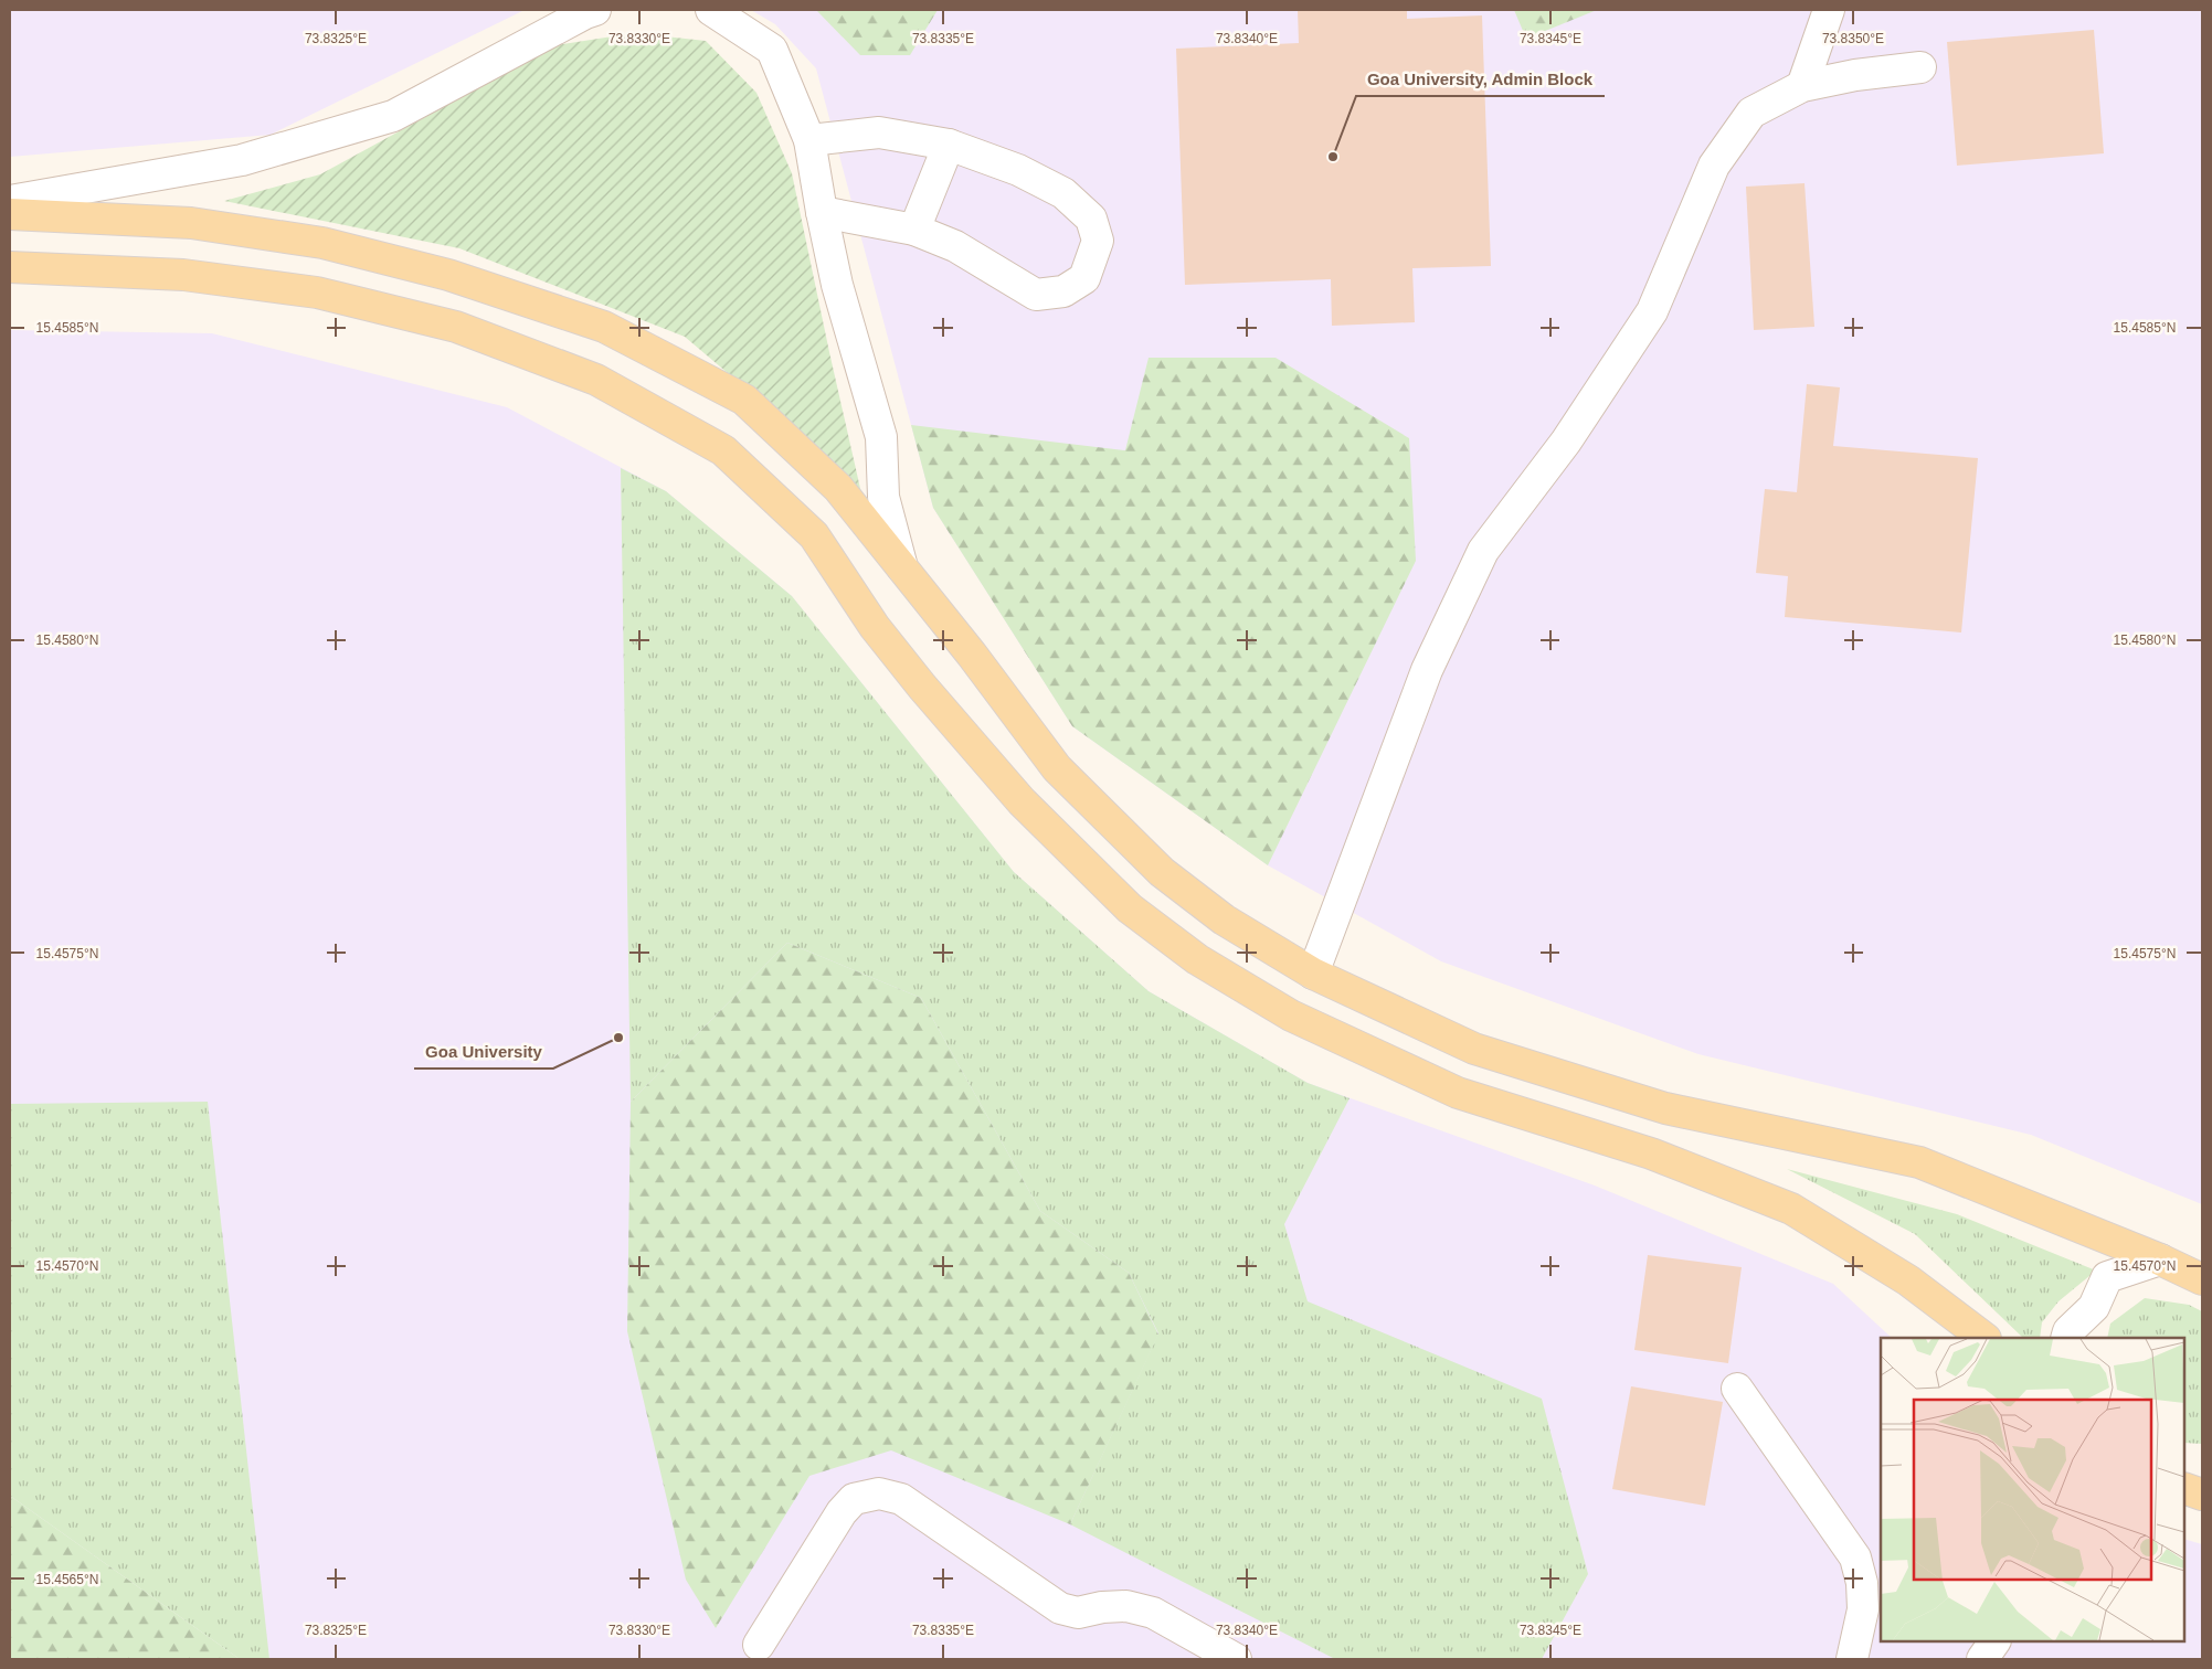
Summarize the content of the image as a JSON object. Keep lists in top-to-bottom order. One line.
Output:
{"places":["Goa University, Admin Block","Goa University"],"coordinates":["73.8325°E","73.8330°E","73.8335°E","73.8340°E","73.8345°E","73.8350°E","15.4585°N","15.4580°N","15.4575°N","15.4570°N","15.4565°N"]}
